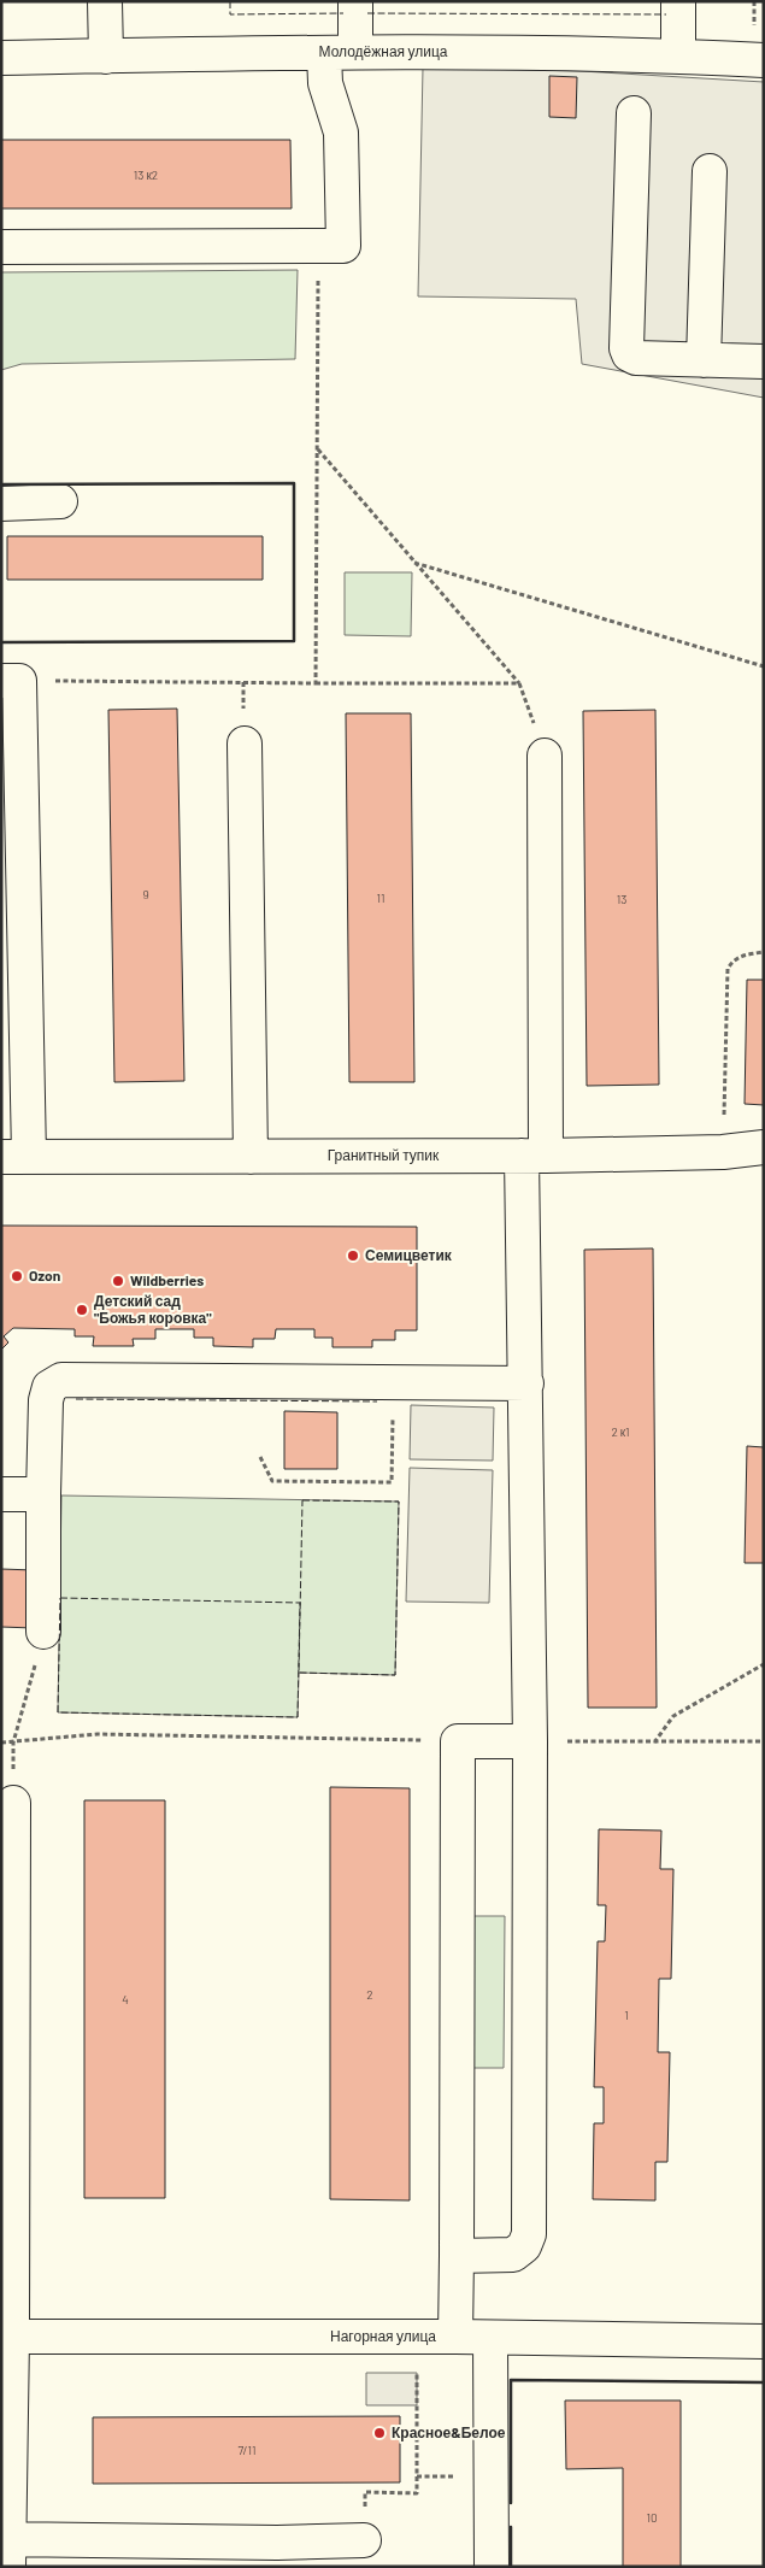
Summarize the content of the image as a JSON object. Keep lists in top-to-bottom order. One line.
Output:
{"streets":{"street":["Молодёжная улица","Гранитный тупик","Нагорная улица"]},"places":["Семицветик","Ozon","Wildberries","Детский сад \"Божья коровка\"","Красное&Белое"],"house_numbers":["13 к2","9","11","13","2 к1","2","4","1","7/11","10"]}
